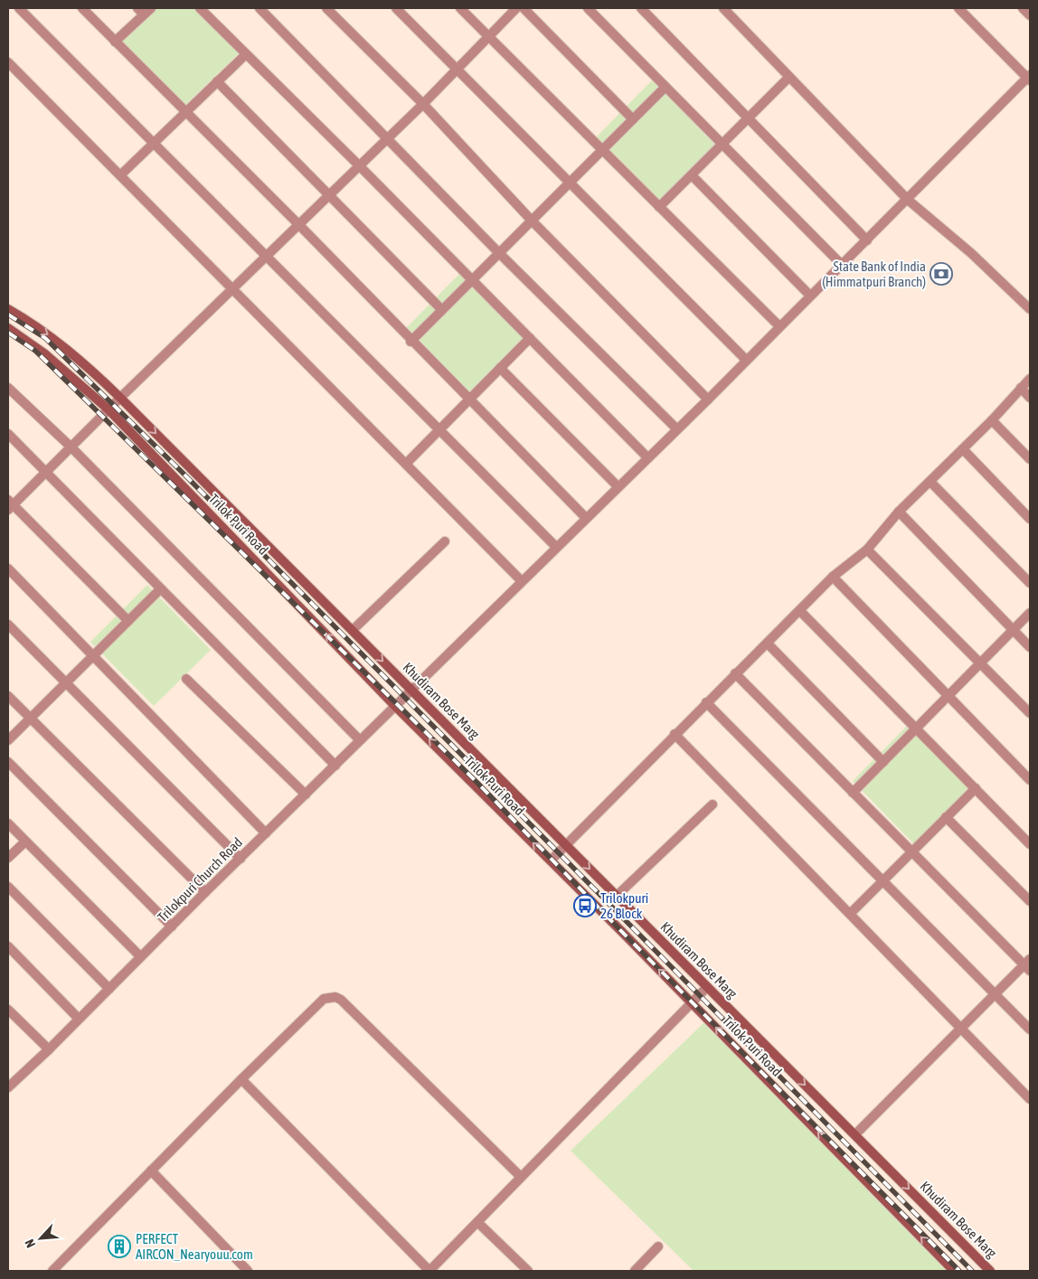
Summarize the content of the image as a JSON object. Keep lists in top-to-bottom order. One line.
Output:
{"streets":{"street":["Trilok Puri Road","Khudiram Bose Marg","Trilokpuri Church Road"]},"crossings":[["Trilok Puri Road","Khudiram Bose Marg"],["Trilok Puri Road","Trilokpuri Church Road"],["Khudiram Bose Marg","Trilokpuri Church Road"]],"one_way":["Khudiram Bose Marg"],"places":{"bank":["State Bank of India (Himmatpuri Branch)"],"bus stop":["Trilokpuri 26 Block"],"building":["PERFECT AIRCON_Nearyouu.com"]},"north":"bottom left"}
